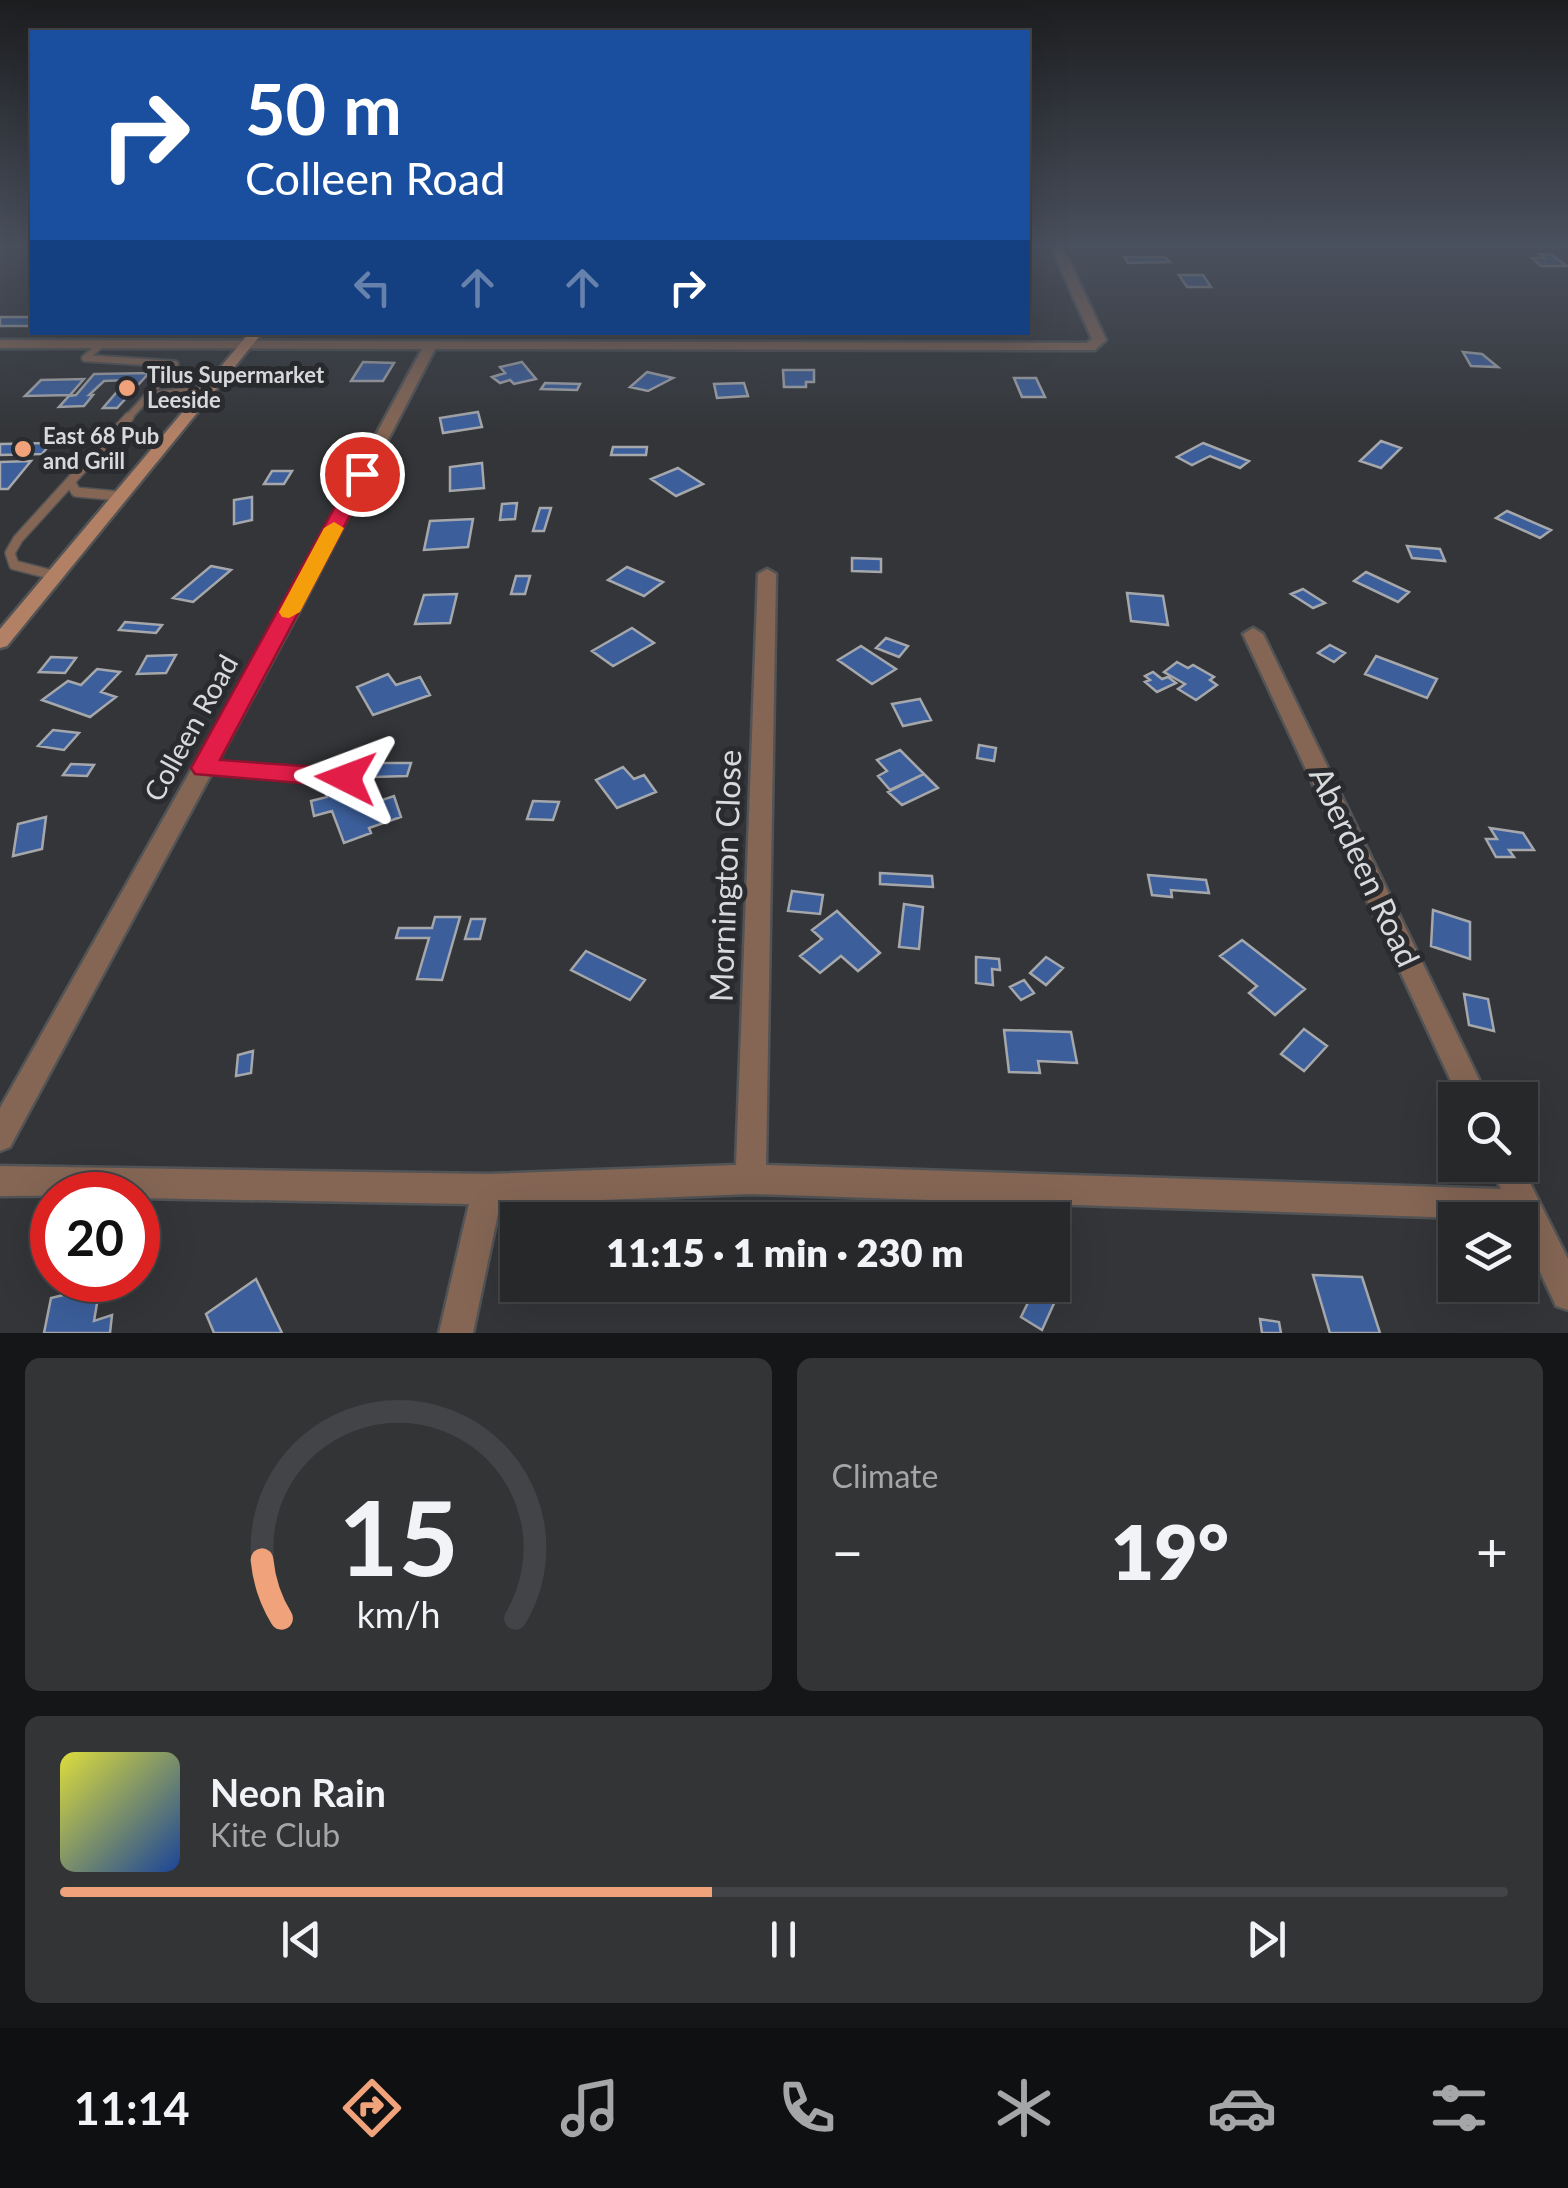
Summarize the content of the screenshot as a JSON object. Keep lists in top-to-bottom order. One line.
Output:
{"streets":{"street":["Colleen Road","Aberdeen Road","Mornington Close"]},"places":["Tilus Supermarket Leeside","East 68 Pub and Grill"],"page":{"turn":["50 m","Colleen Road"],"limit":"20","trip":"11:15 · 1 min · 230 m","tile":"Climate","heat":["−","19°","+"],"song":["Neon Rain","Kite Club"],"tabs":"11:14","gauge":["15","km/h"]}}
